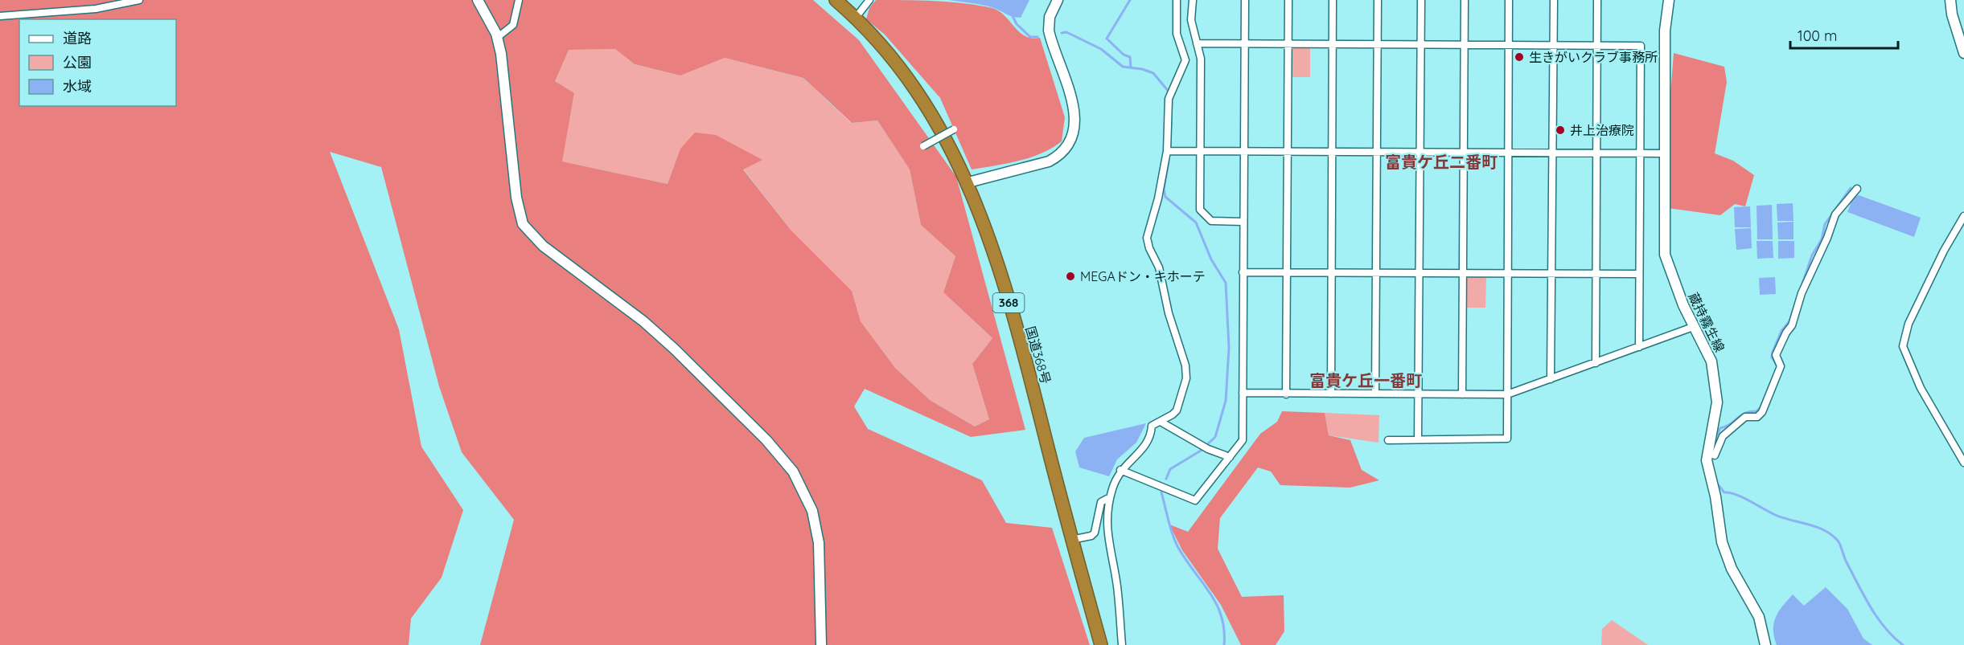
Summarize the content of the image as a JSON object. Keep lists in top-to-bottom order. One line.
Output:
{"streets":{"highway":["368","国道368号"],"street":["蔵持霧生線"]},"districts":["富貴ケ丘二番町","富貴ケ丘一番町"],"places":["生きがいクラブ事務所","井上治療院","MEGAドン・キホーテ"],"legend":["道路","公園","水域"],"scale_bar":"100 m"}
